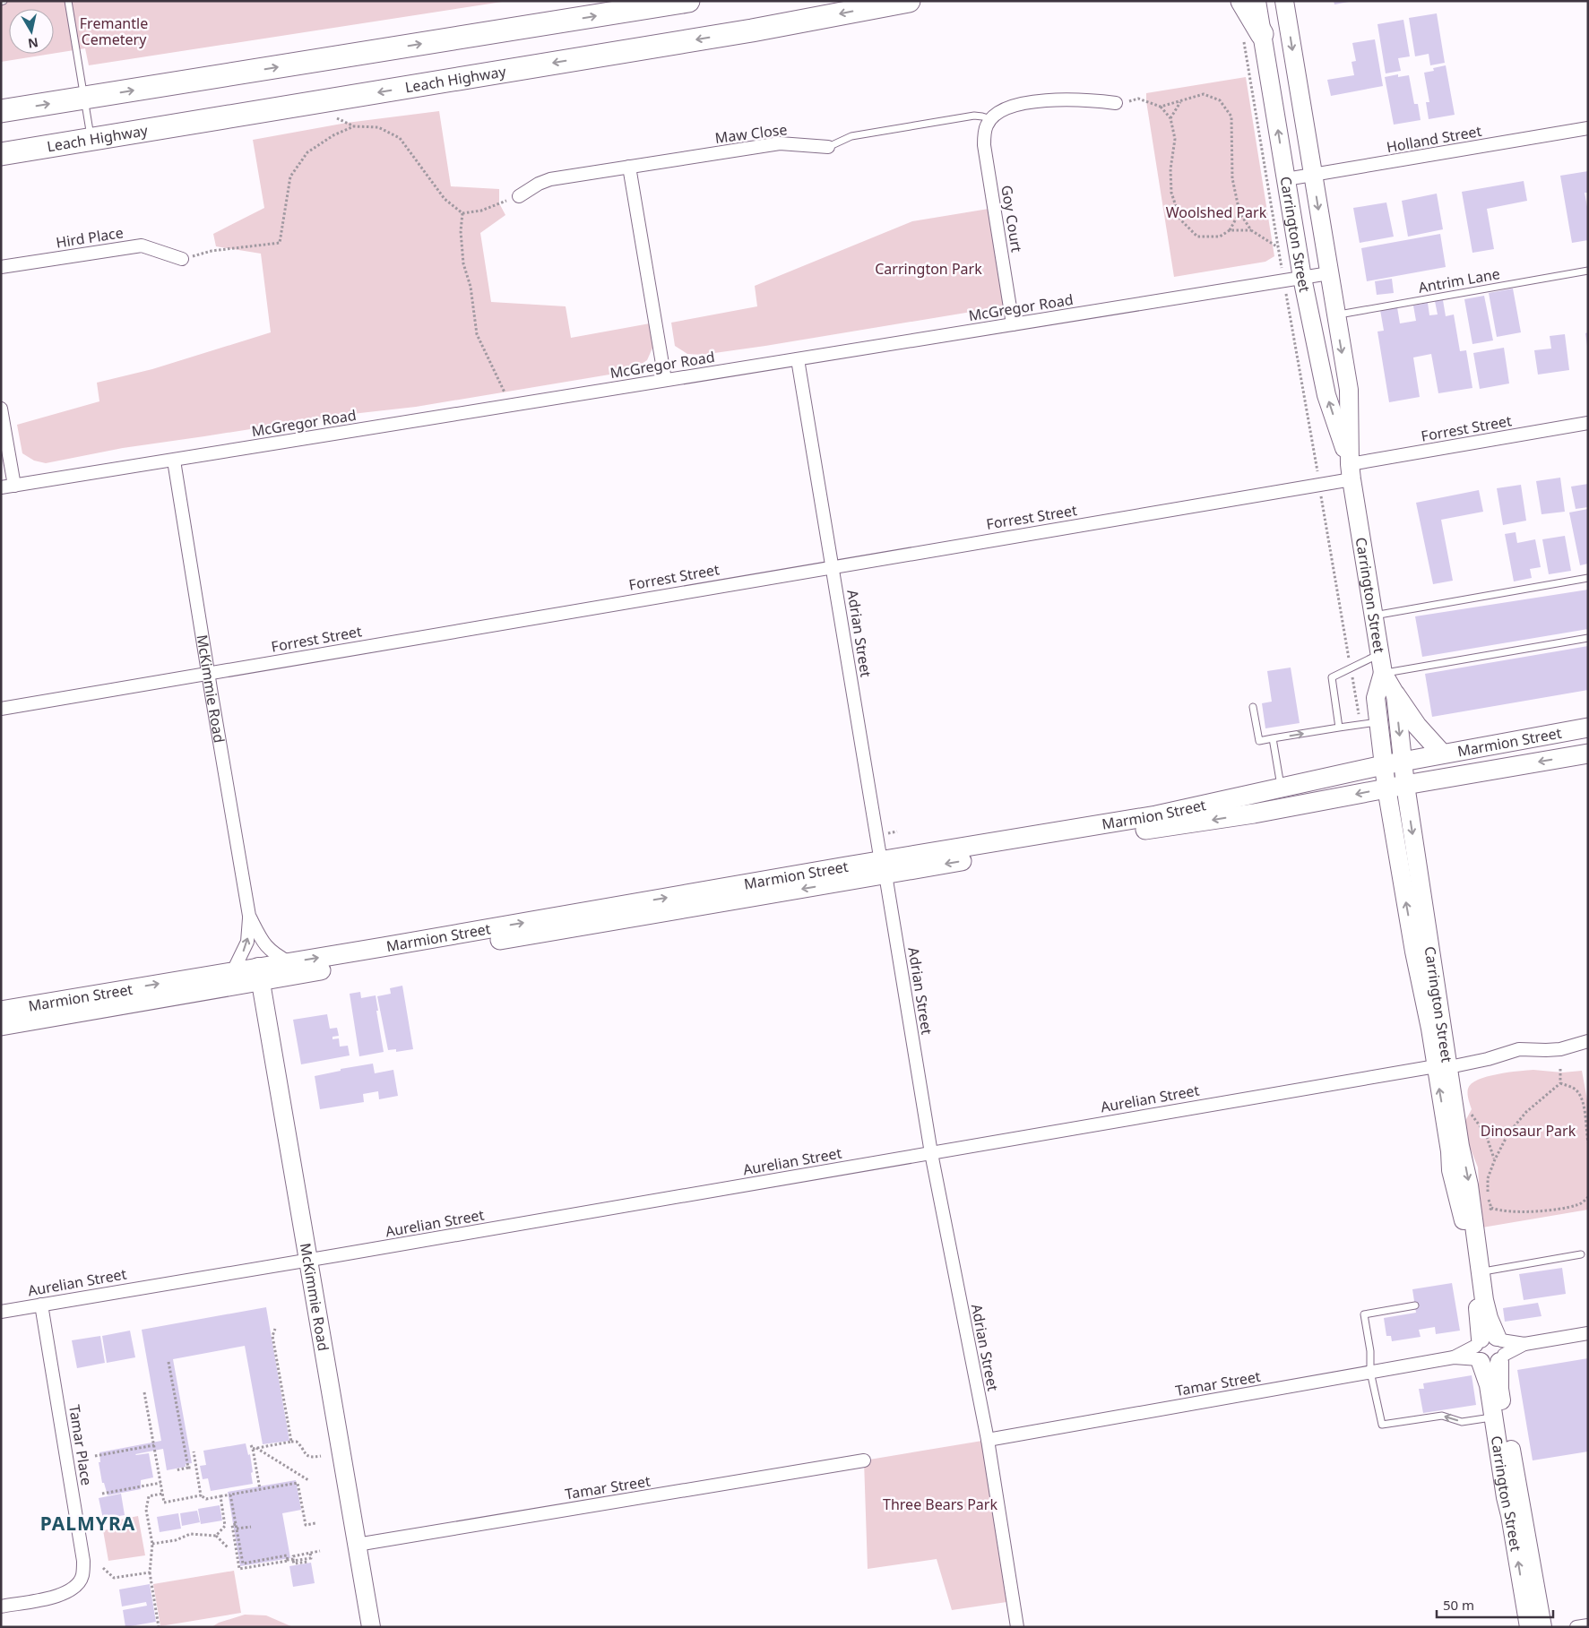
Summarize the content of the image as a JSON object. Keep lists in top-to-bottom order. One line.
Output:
{"streets":{"highway":["Leach Highway"],"main road":["Carrington Street","McKimmie Road","Marmion Street"],"street":["Maw Close","Holland Street","Goy Court","Hird Place","McGregor Road","Forrest Street","Adrian Street","Aurelian Street","Tamar Street","Tamar Place"],"lane":["Antrim Lane"]},"crossings":[["Maw Close","Goy Court"],["Holland Street","Carrington Street"],["Goy Court","McGregor Road"],["Carrington Street","Antrim Lane"],["Carrington Street","McGregor Road"],["Carrington Street","Forrest Street"],["Carrington Street","Marmion Street"],["Carrington Street","Aurelian Street"],["Carrington Street","Tamar Street"],["McGregor Road","Adrian Street"],["McGregor Road","McKimmie Road"],["Forrest Street","Adrian Street"],["Forrest Street","McKimmie Road"],["Adrian Street","Marmion Street"],["Adrian Street","Aurelian Street"],["Adrian Street","Tamar Street"],["McKimmie Road","Marmion Street"],["McKimmie Road","Aurelian Street"],["McKimmie Road","Tamar Street"],["Aurelian Street","Tamar Place"]],"districts":["PALMYRA"],"parks":["Fremantle Cemetery","Woolshed Park","Carrington Park","Dinosaur Park","Three Bears Park"],"scale_bar":"50 m","north":"bottom"}
